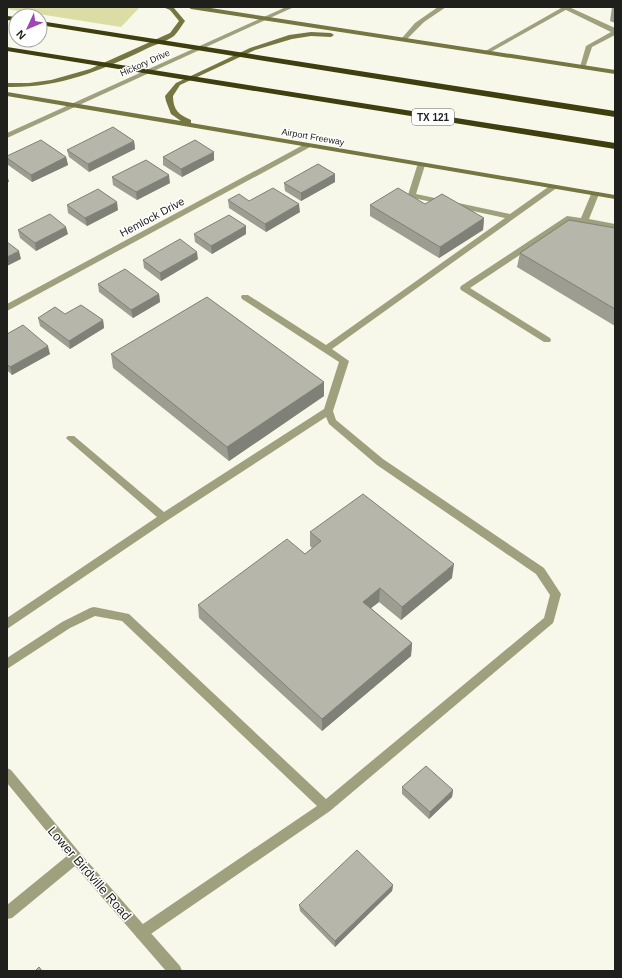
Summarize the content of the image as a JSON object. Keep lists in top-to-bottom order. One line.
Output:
{"streets":{"highway":["TX 121"],"main road":["Airport Freeway"],"street":["Hickory Drive","Hemlock Drive","Lower Birdville Road"]},"crossings":[["Hickory Drive","Airport Freeway"],["Airport Freeway","Hemlock Drive"]],"north":"bottom left"}
